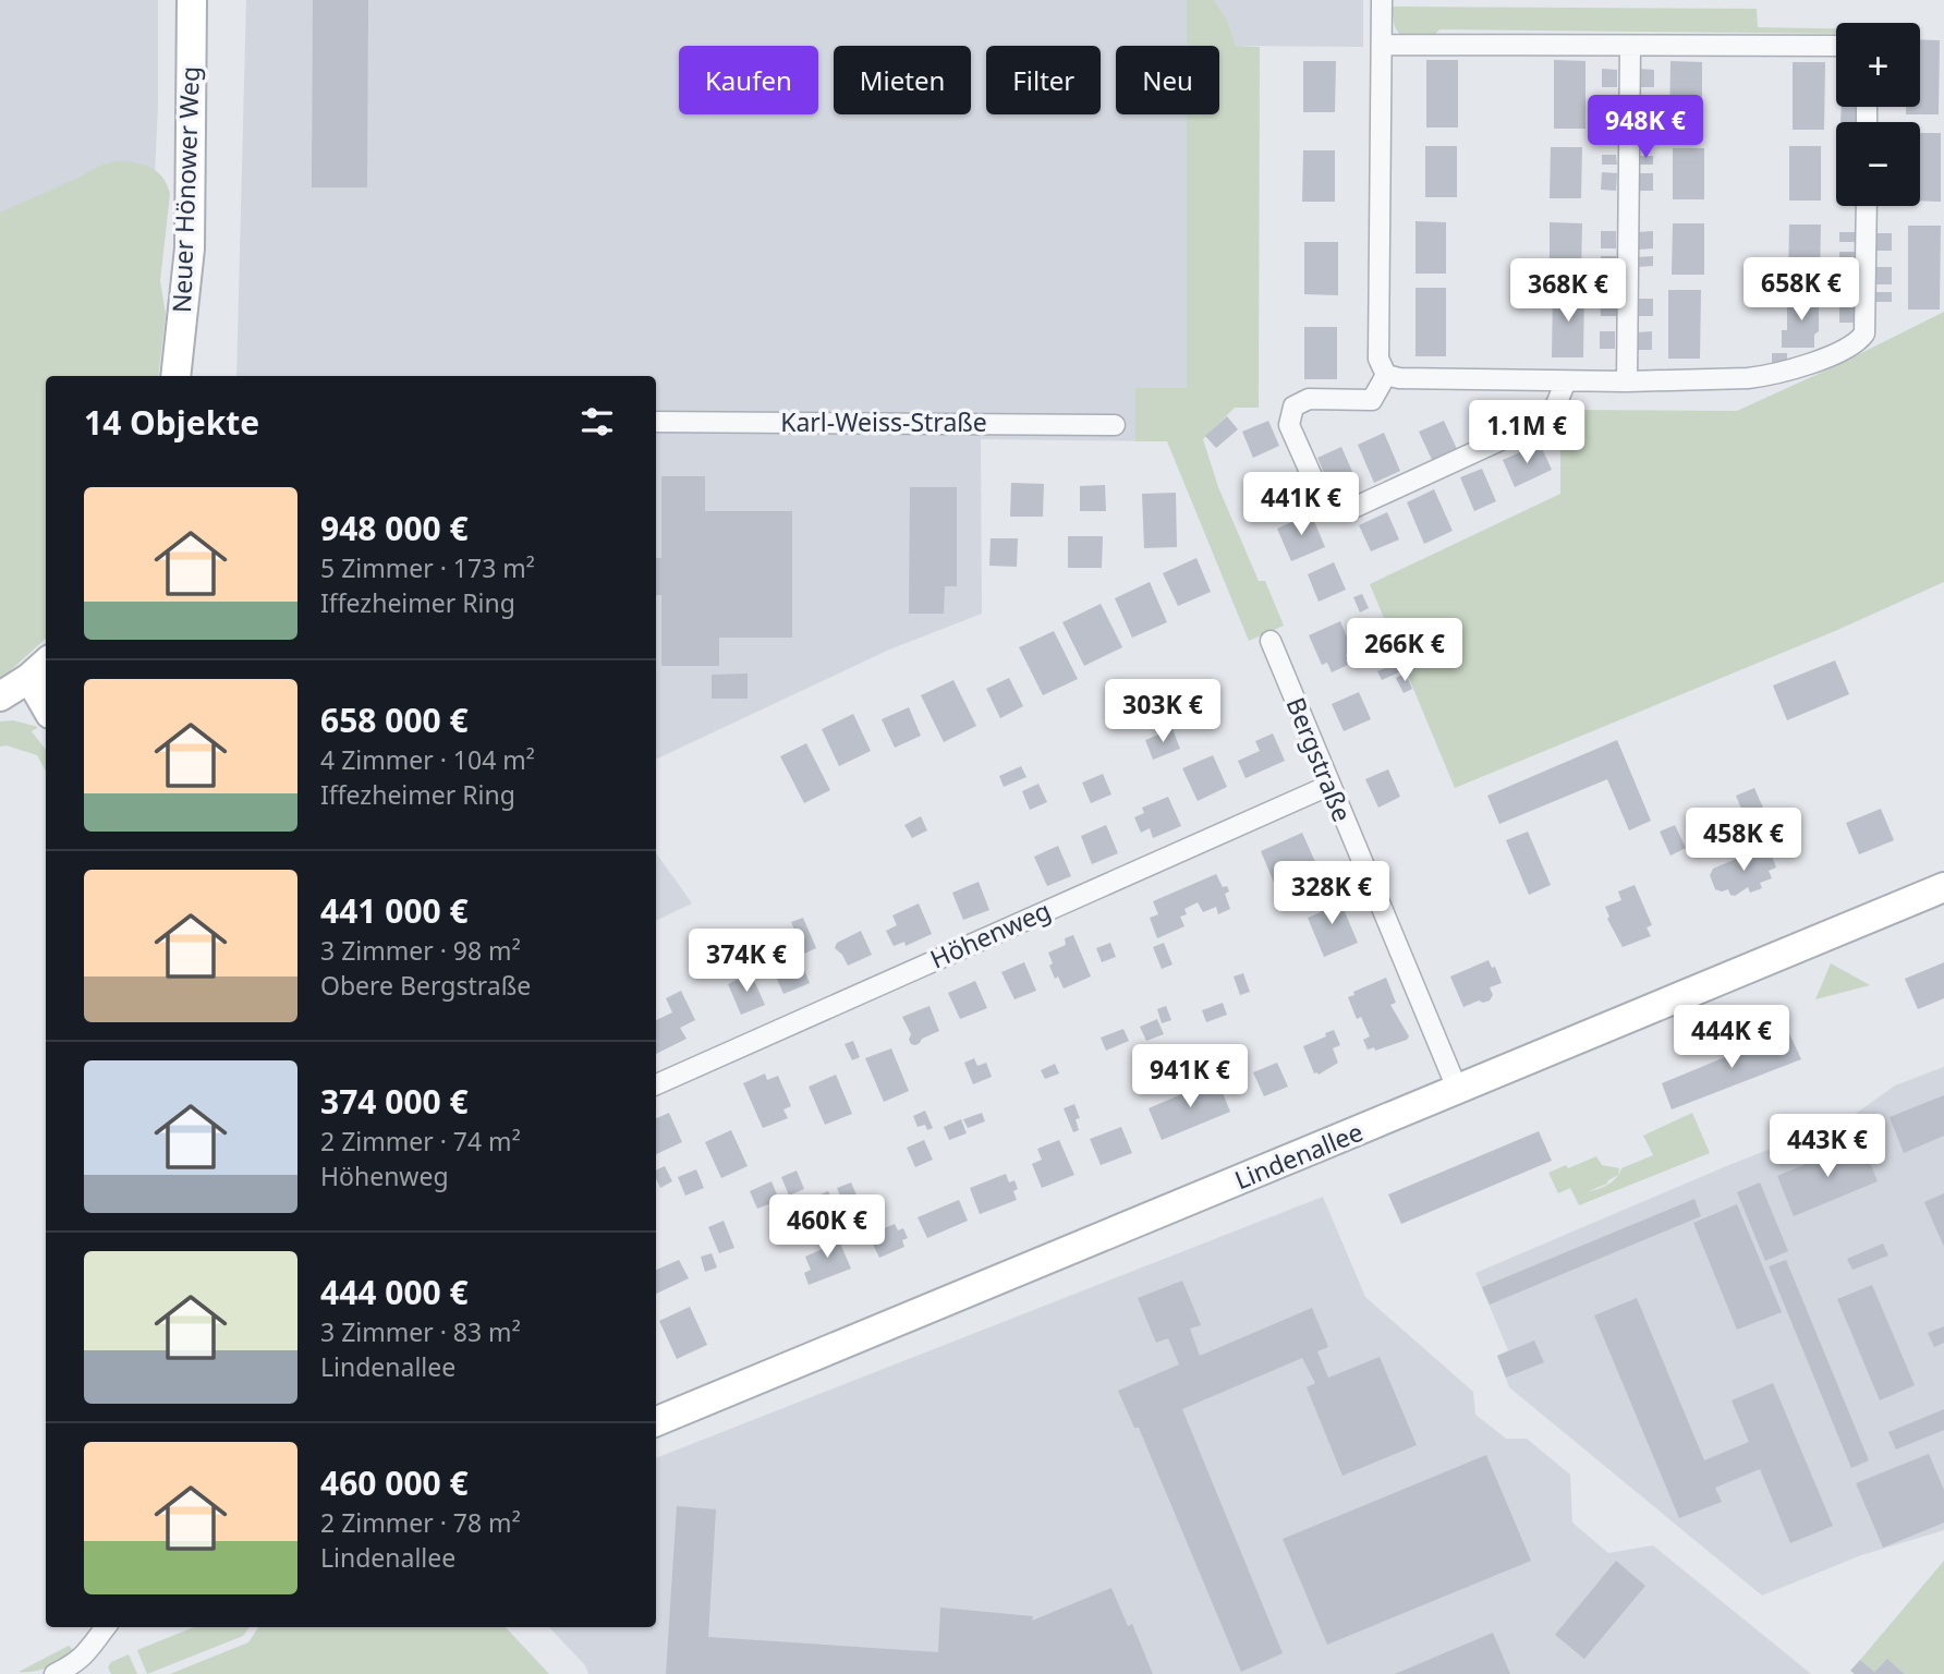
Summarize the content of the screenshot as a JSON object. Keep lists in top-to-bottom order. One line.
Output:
{"streets":{"street":["Neuer Hönower Weg","Karl-Weiss-Straße","Bergstraße","Höhenweg","Lindenallee"]},"crossings":[["Bergstraße","Höhenweg"],["Bergstraße","Lindenallee"]],"page":{"map_buttons":["+","−"],"chip":["Kaufen","Mieten","Filter","Neu"],"price":["948K €","658K €","368K €","1.1M €","441K €","266K €","303K €","458K €","328K €","374K €","444K €","941K €","443K €","460K €"],"heading":"14 Objekte","list":[{"name":"948 000 €","note":"5 Zimmer · 173 m² · Iffezheimer Ring"},{"name":"658 000 €","note":"4 Zimmer · 104 m² · Iffezheimer Ring"},{"name":"441 000 €","note":"3 Zimmer · 98 m² · Obere Bergstraße"},{"name":"374 000 €","note":"2 Zimmer · 74 m² · Höhenweg"},{"name":"444 000 €","note":"3 Zimmer · 83 m² · Lindenallee"},{"name":"460 000 €","note":"2 Zimmer · 78 m² · Lindenallee"}]}}
